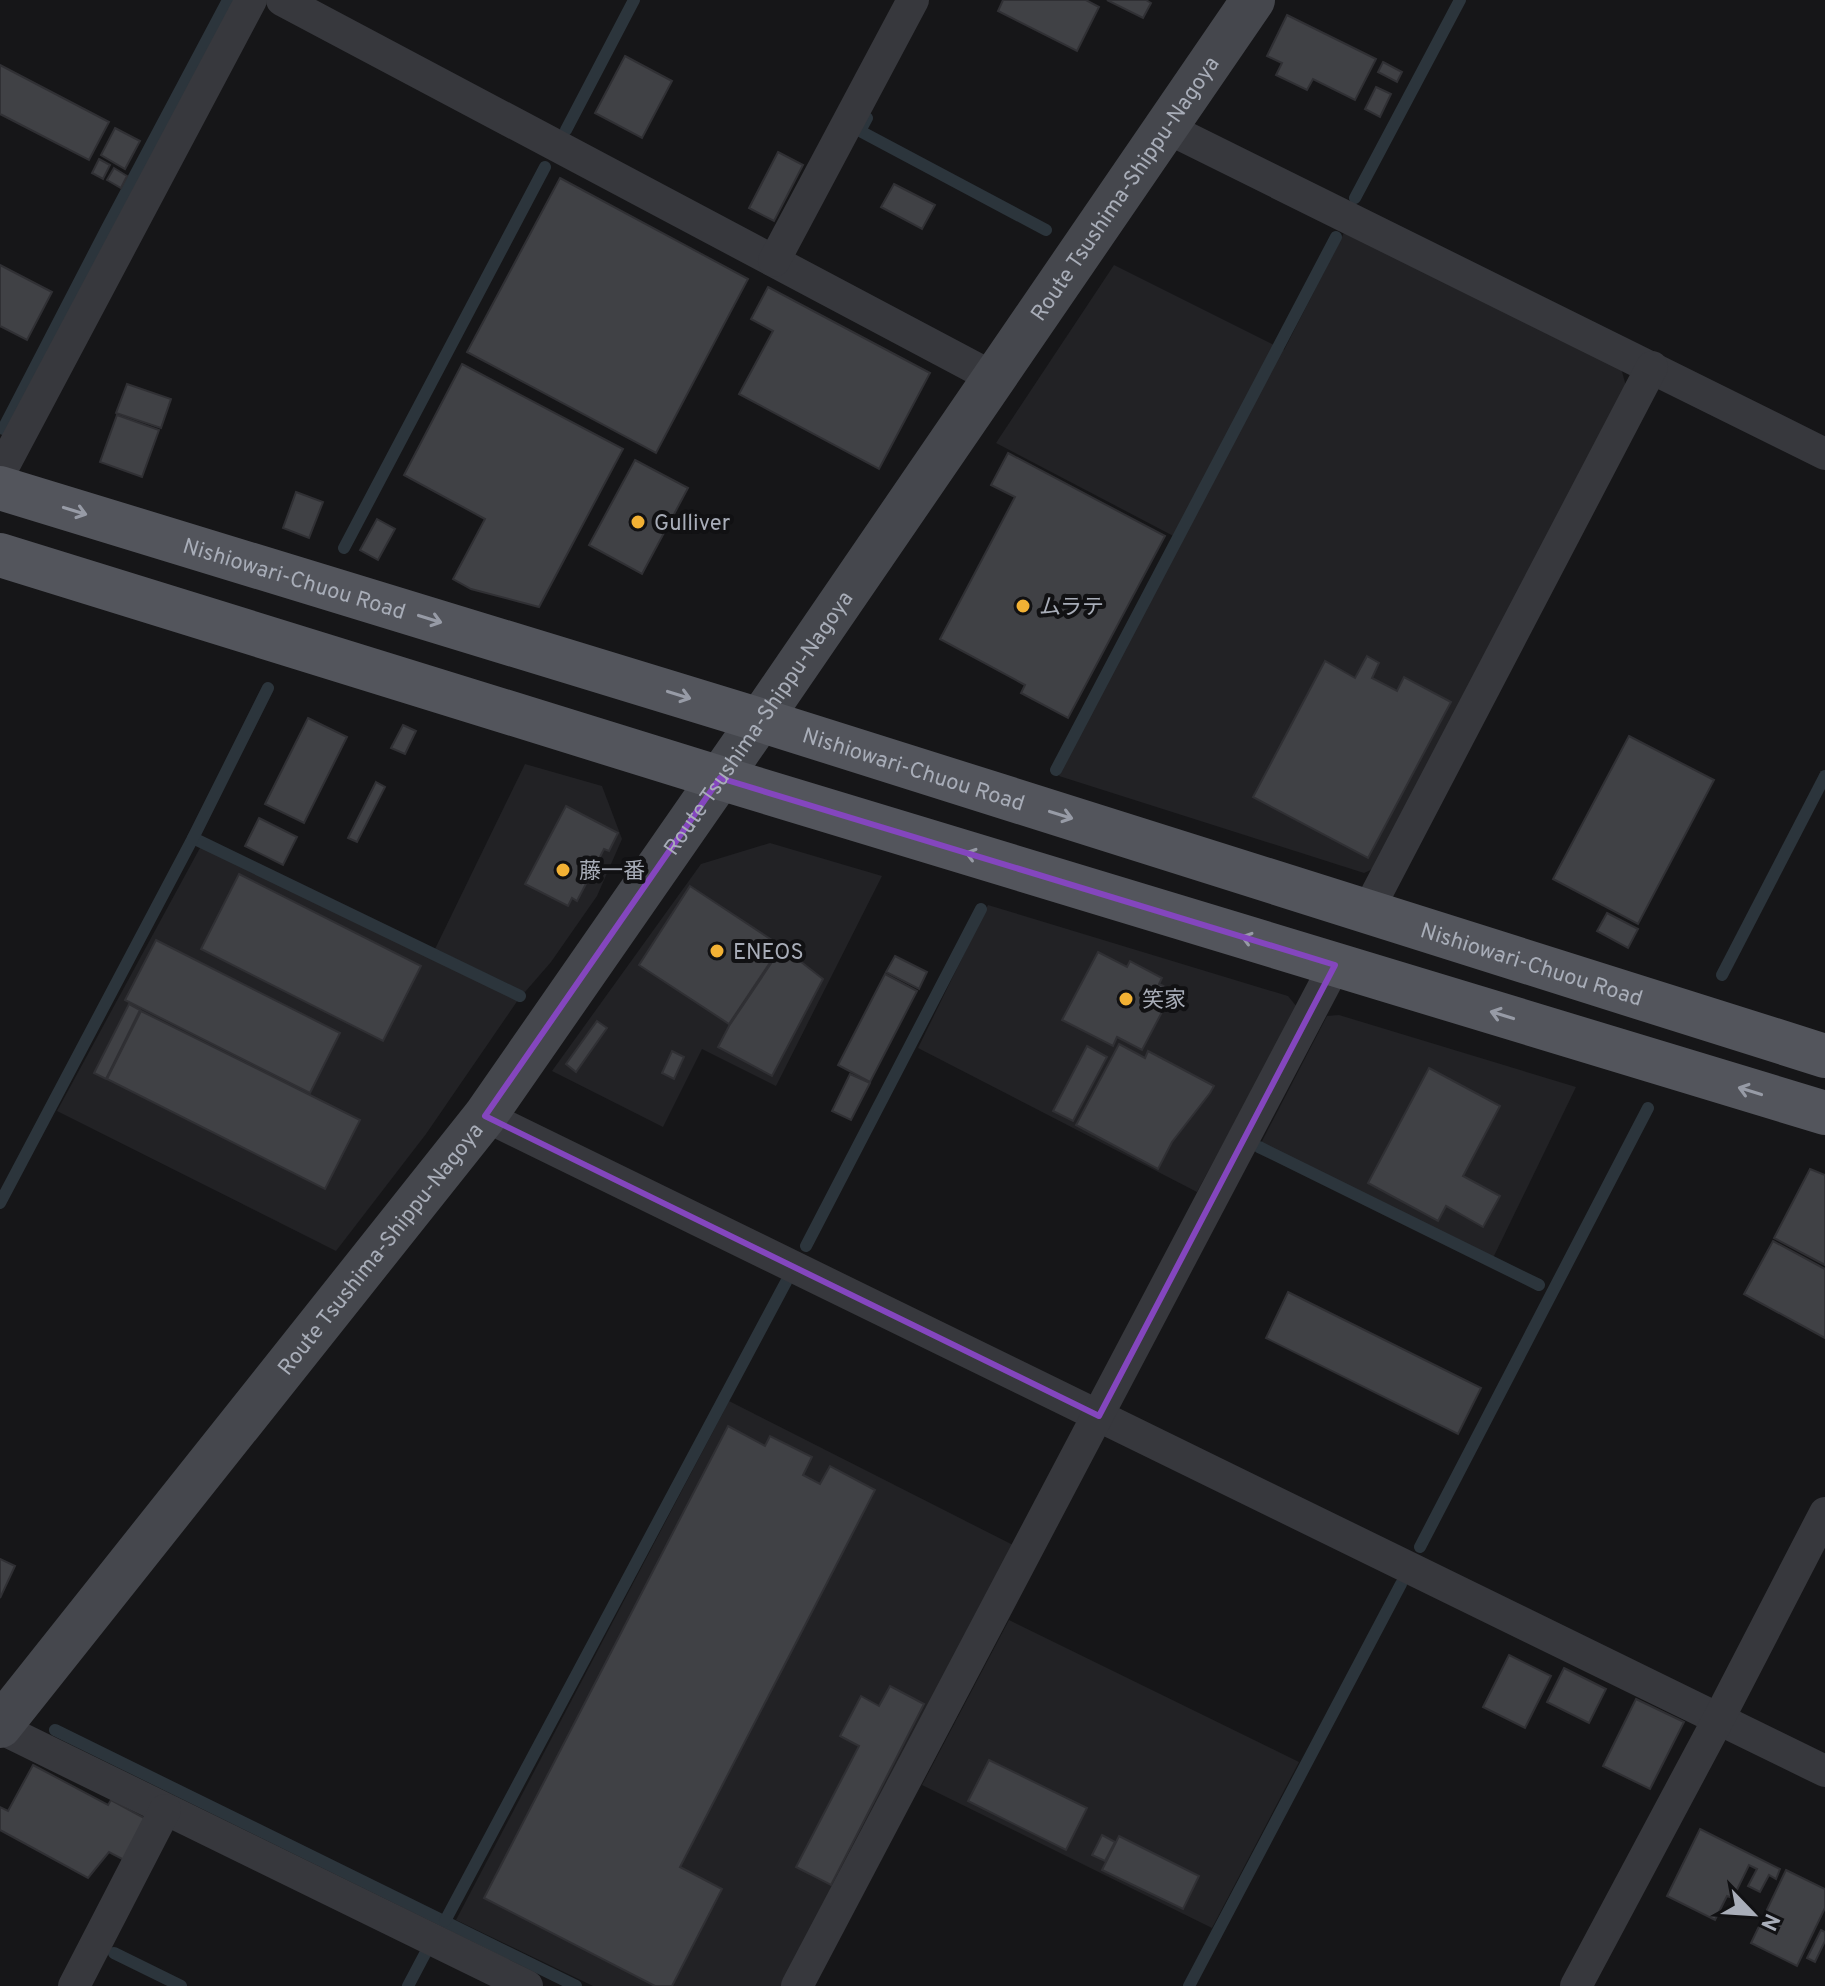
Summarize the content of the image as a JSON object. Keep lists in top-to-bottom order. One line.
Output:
{"streets":{"main road":["Route Tsushima-Shippu-Nagoya","Nishiowari-Chuou Road"]},"crossings":[["Route Tsushima-Shippu-Nagoya","Nishiowari-Chuou Road"]],"places":["Gulliver","ムラテ","藤一番","ENEOS","笑家"],"north":"bottom right"}
